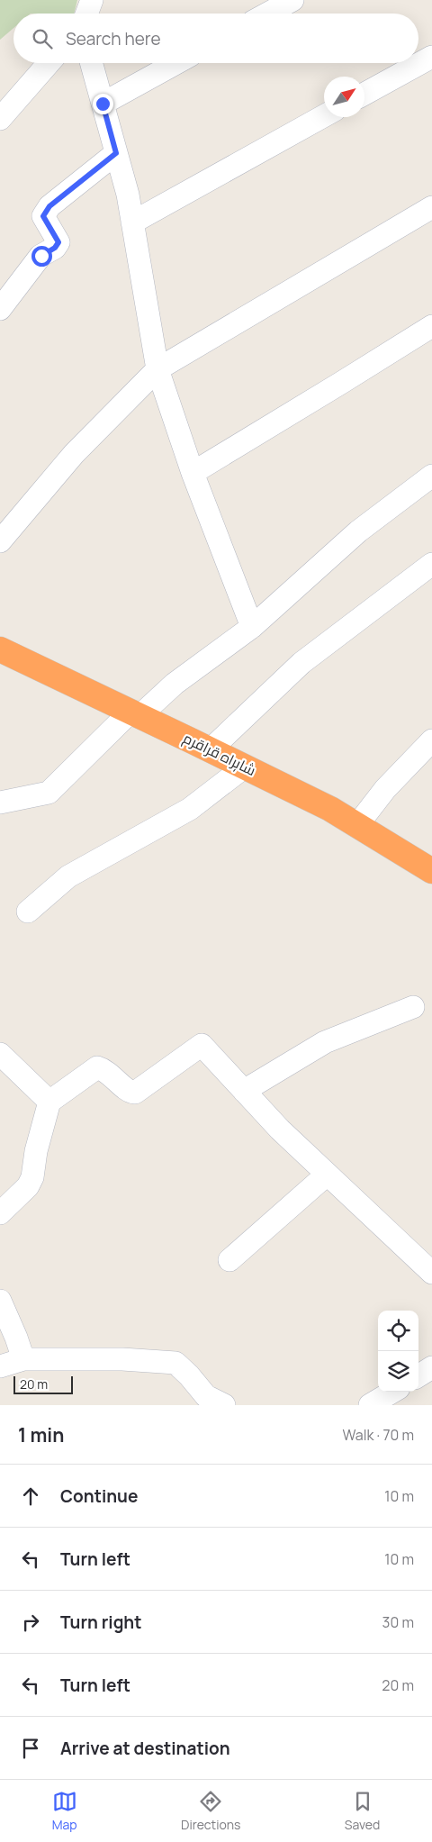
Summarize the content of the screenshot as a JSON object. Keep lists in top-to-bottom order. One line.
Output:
{"streets":{"highway":["شاہراہ قراقرم"]},"scale_bar":"20 m","north":"top right","page":{"search":"Search here","scale":"20 m","heading":["1 min","Walk · 70 m"],"list":[["Continue","10 m"],["Turn left","10 m"],["Turn right","30 m"],["Turn left","20 m"],"Arrive at destination"],"nav":["Map","Directions","Saved"]}}
